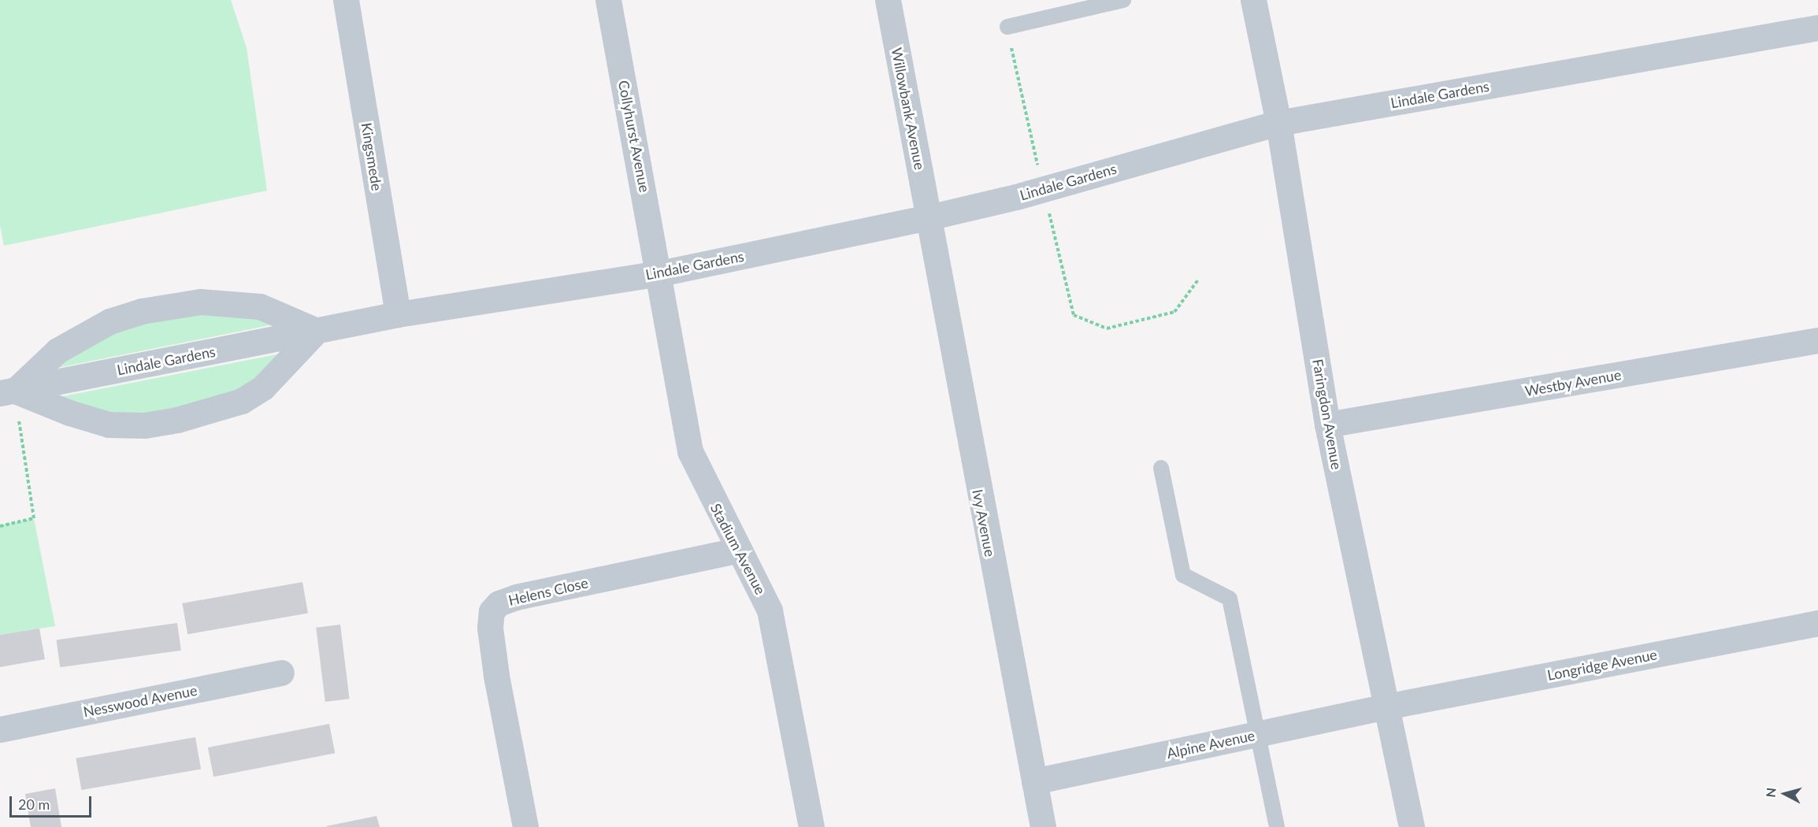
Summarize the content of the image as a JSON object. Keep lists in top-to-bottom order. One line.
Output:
{"streets":{"street":["Lindale Gardens","Willowbank Avenue","Collyhurst Avenue","Kingsmede","Westby Avenue","Faringdon Avenue","Ivy Avenue","Stadium Avenue","Helens Close","Longridge Avenue","Nesswood Avenue","Alpine Avenue"]},"crossings":[["Lindale Gardens","Willowbank Avenue"],["Lindale Gardens","Collyhurst Avenue"],["Lindale Gardens","Kingsmede"],["Lindale Gardens","Faringdon Avenue"],["Lindale Gardens","Ivy Avenue"],["Lindale Gardens","Stadium Avenue"],["Willowbank Avenue","Ivy Avenue"],["Collyhurst Avenue","Stadium Avenue"],["Westby Avenue","Faringdon Avenue"],["Faringdon Avenue","Longridge Avenue"],["Faringdon Avenue","Alpine Avenue"],["Ivy Avenue","Alpine Avenue"],["Stadium Avenue","Helens Close"],["Longridge Avenue","Alpine Avenue"]],"scale_bar":"20 m","north":"left"}
